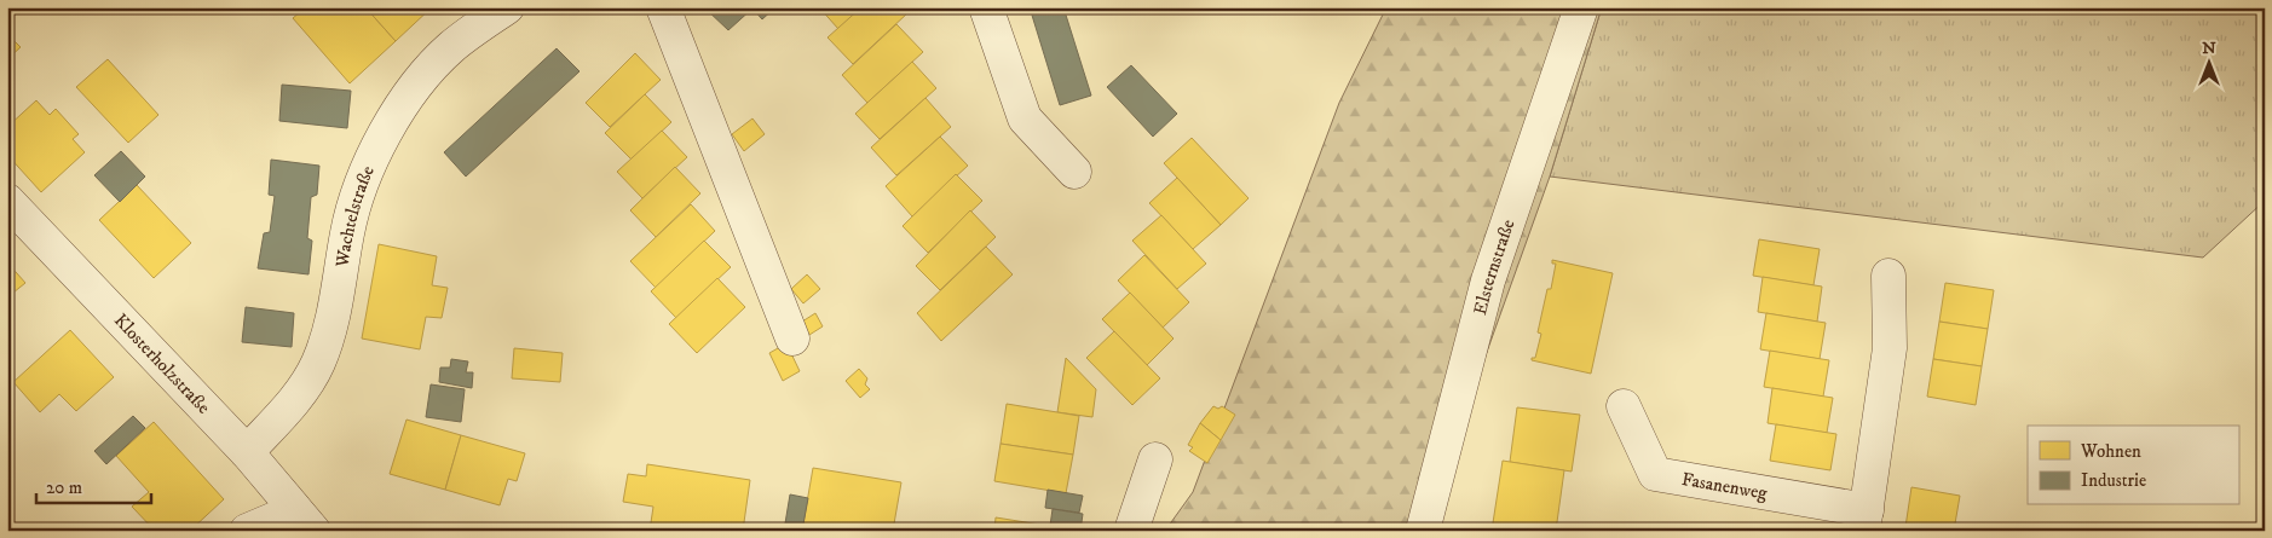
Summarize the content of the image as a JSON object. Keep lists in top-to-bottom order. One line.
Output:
{"streets":{"street":["Wachtelstraße","Elsternstraße","Klosterholzstraße","Fasanenweg"]},"crossings":[["Wachtelstraße","Klosterholzstraße"]],"legend":["Wohnen","Industrie"],"scale_bar":"20 m","north":"top"}
